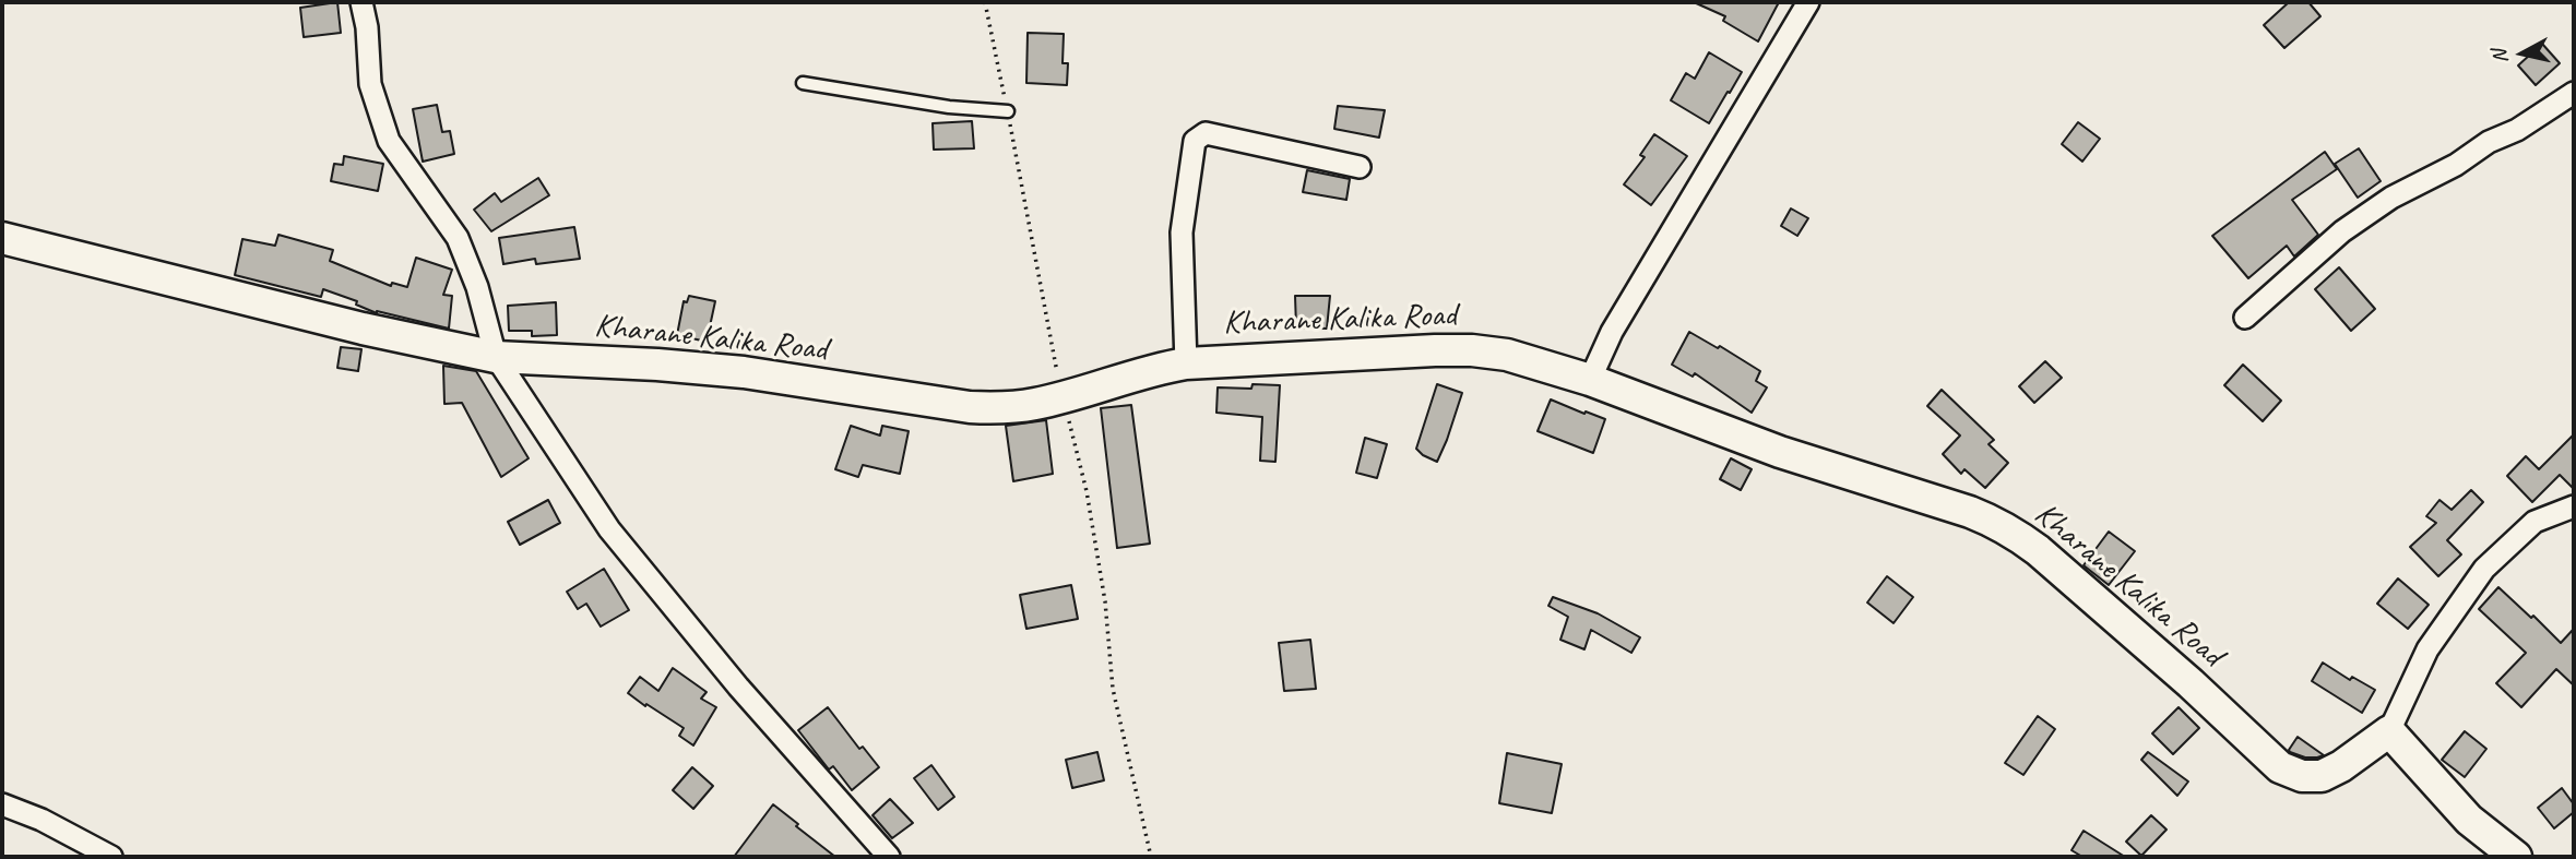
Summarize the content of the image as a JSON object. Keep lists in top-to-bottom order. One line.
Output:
{"streets":{"street":["Kharane Kalika Road"]},"north":"left"}
